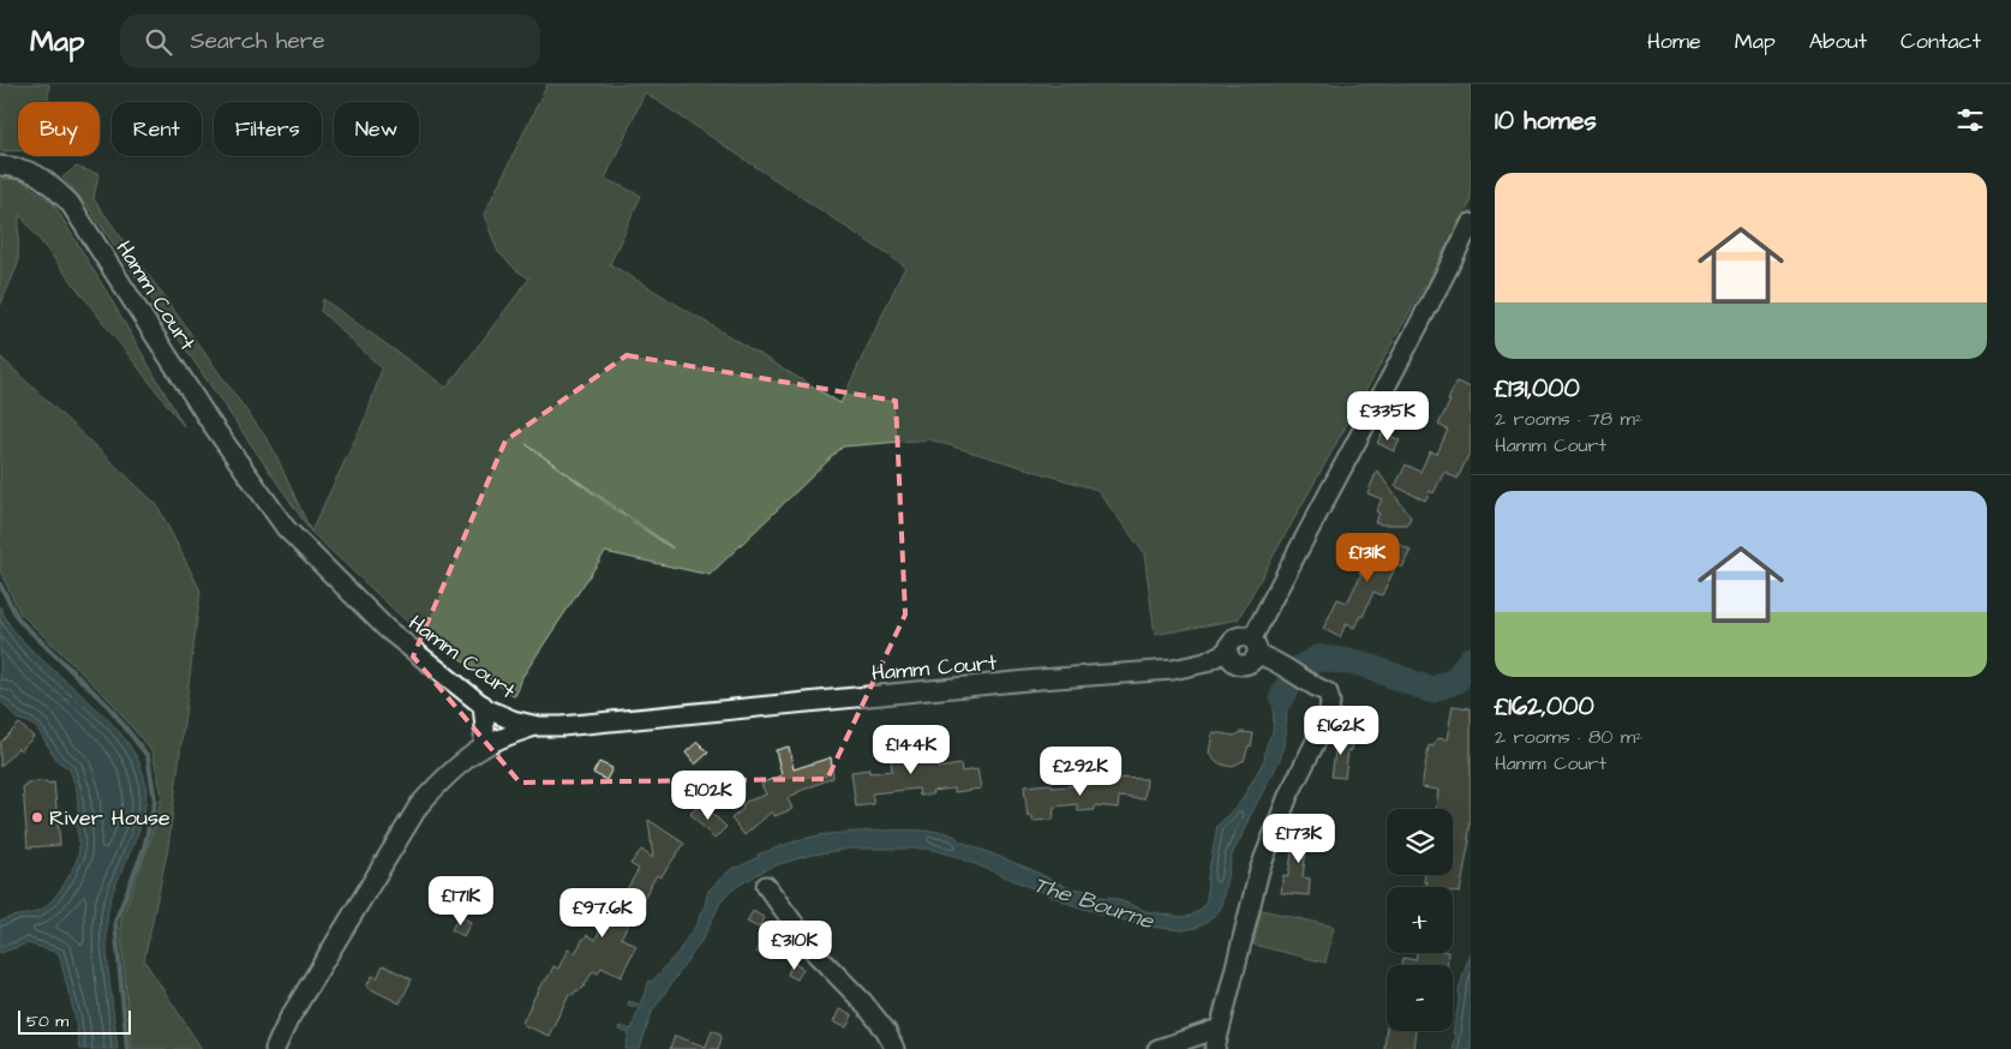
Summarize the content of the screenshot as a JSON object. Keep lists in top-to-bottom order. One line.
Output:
{"streets":{"street":["Hamm Court"]},"water":["The Bourne"],"places":["River House"],"scale_bar":"50 m","page":{"header":"Map","search":"Search here","nav":["Home","Map","About","Contact"],"heading":"10 homes","chip":["Buy","Rent","Filters","New"],"list":[{"name":"£131,000","note":"2 rooms · 78 m² · Hamm Court"},{"name":"£162,000","note":"2 rooms · 80 m² · Hamm Court"}],"price":["£335K","£131K","£162K","£144K","£292K","£102K","£173K","£171K","£97.6K","£310K"],"map_buttons":["+","−"],"scale":"50 m"}}
